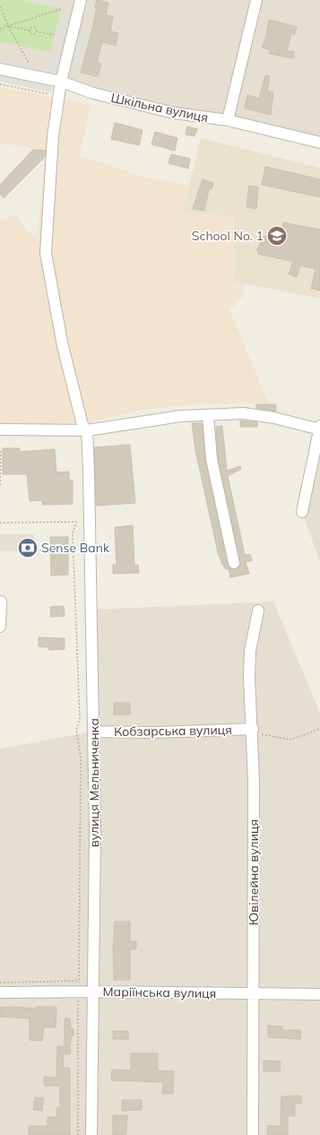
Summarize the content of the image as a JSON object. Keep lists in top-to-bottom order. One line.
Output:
{"streets":{"street":["Шкільна вулиця","Кобзарська вулиця","вулиця Мельниченка","Ювілейна вулиця","Маріїнська вулиця"]},"crossings":[["Шкільна вулиця","вулиця Мельниченка"],["Кобзарська вулиця","вулиця Мельниченка"],["Кобзарська вулиця","Ювілейна вулиця"],["вулиця Мельниченка","Маріїнська вулиця"],["Ювілейна вулиця","Маріїнська вулиця"]],"places":{"school or university":["School No. 1"],"bank":["Sense Bank"]}}
